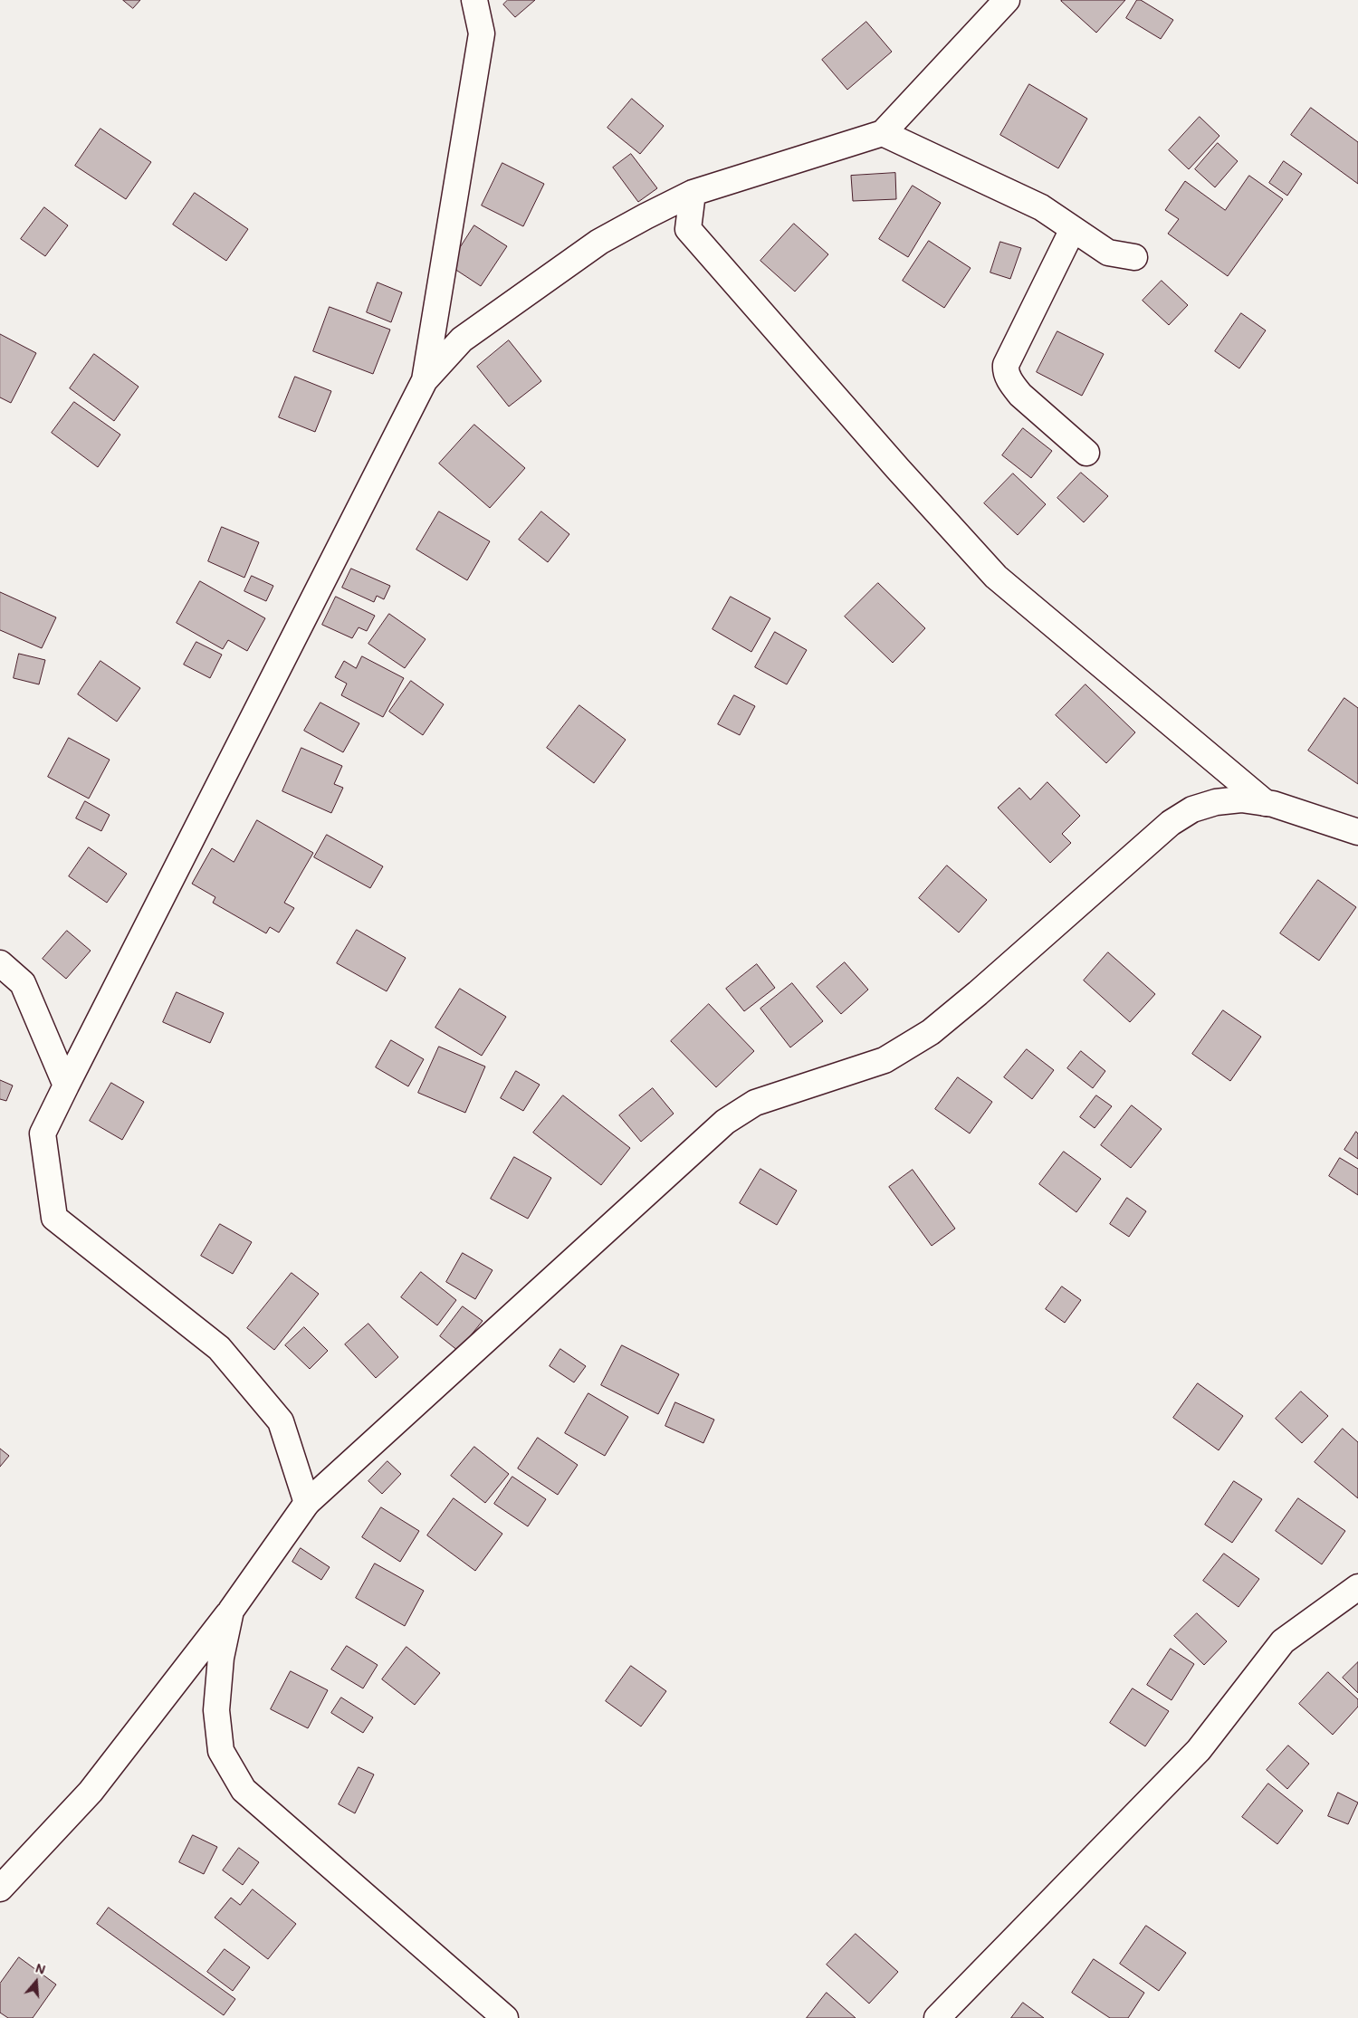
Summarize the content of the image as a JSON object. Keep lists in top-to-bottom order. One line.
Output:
{"north":"top"}
